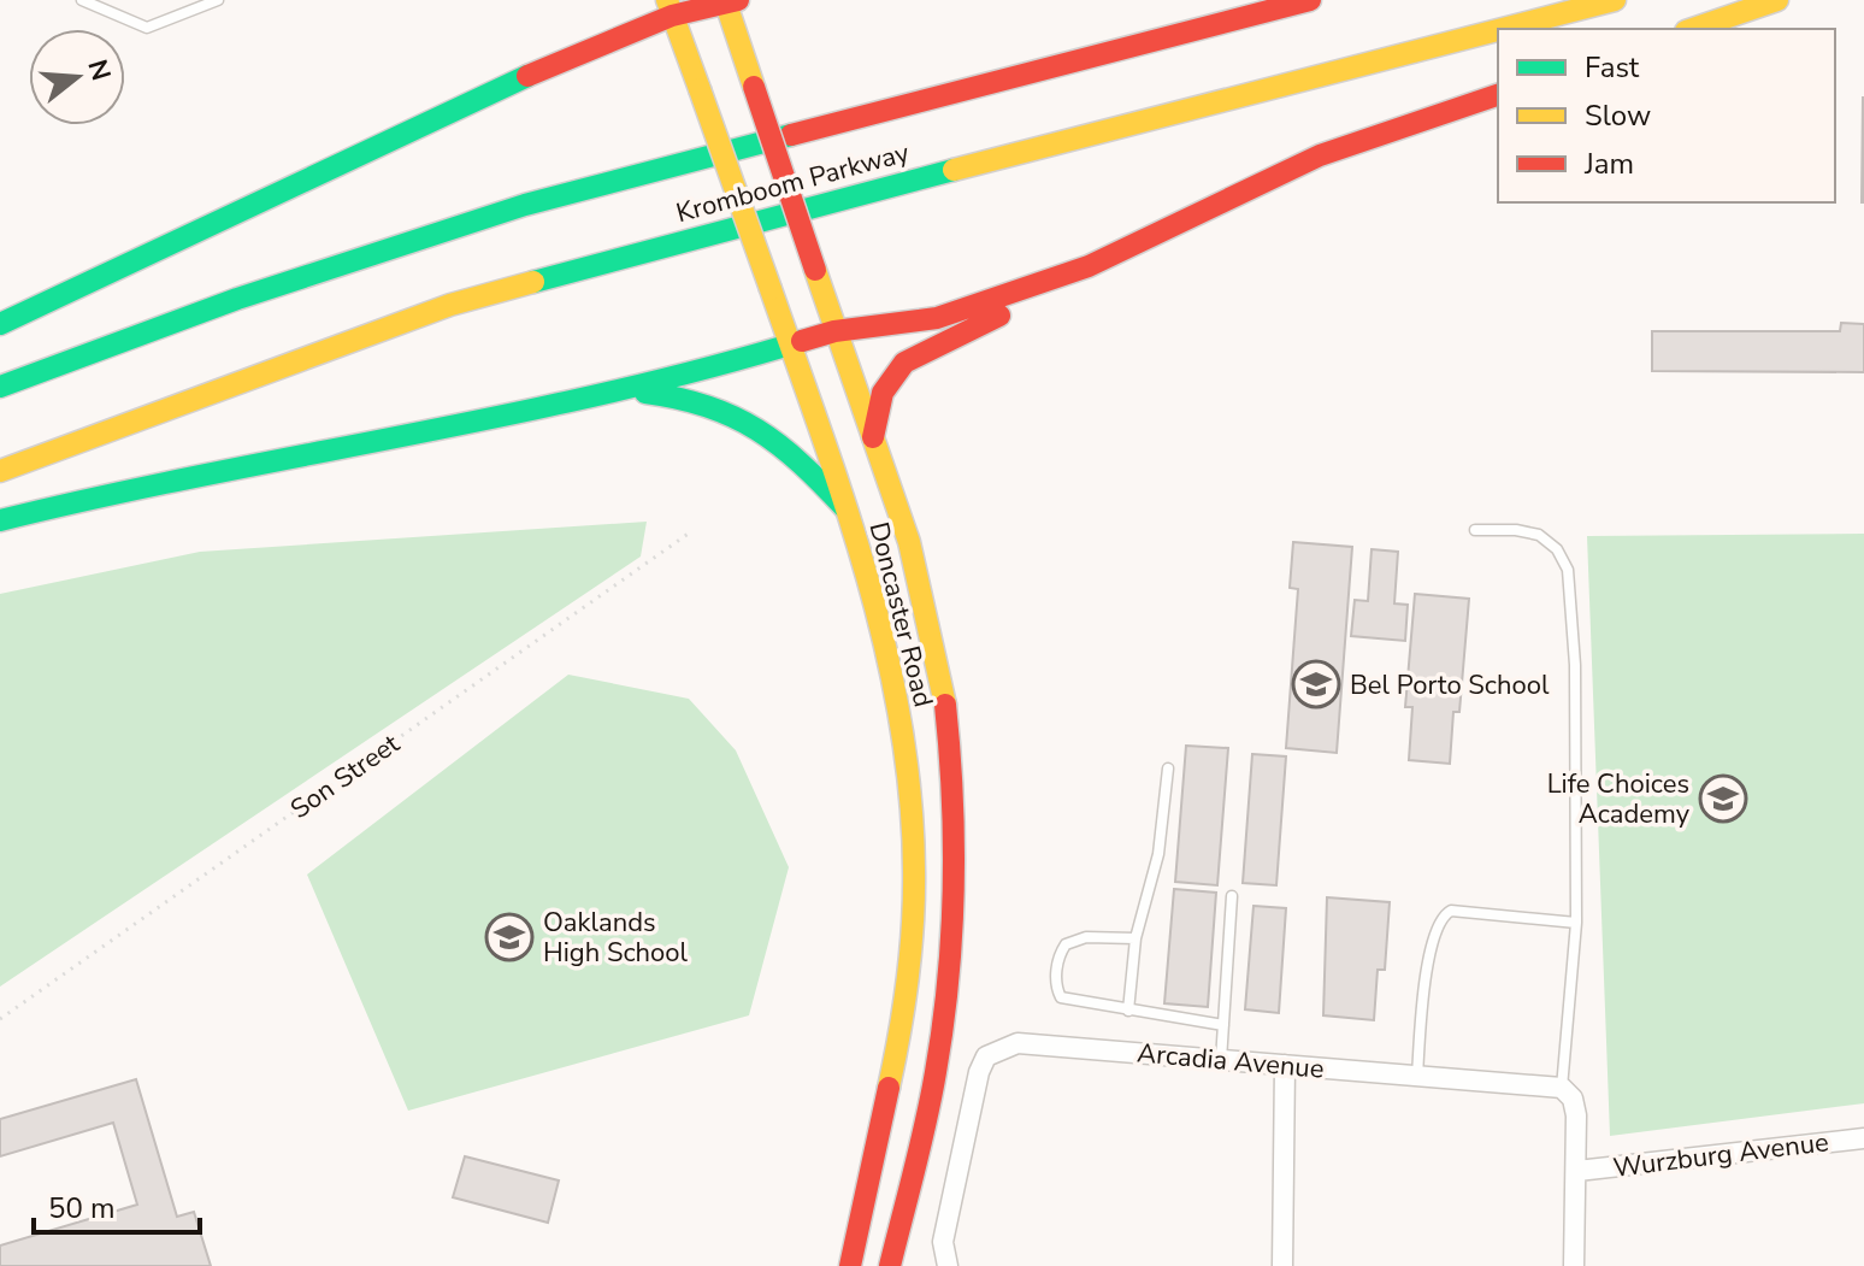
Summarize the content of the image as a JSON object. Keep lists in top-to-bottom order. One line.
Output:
{"streets":{"main road":["Kromboom Parkway","Doncaster Road"],"street":["Arcadia Avenue","Wurzburg Avenue"],"path":["Son Street"]},"places":{"school or university":["Bel Porto School","Life Choices Academy","Oaklands High School"]},"legend":["Fast","Slow","Jam"],"scale_bar":"50 m","north":"right"}
